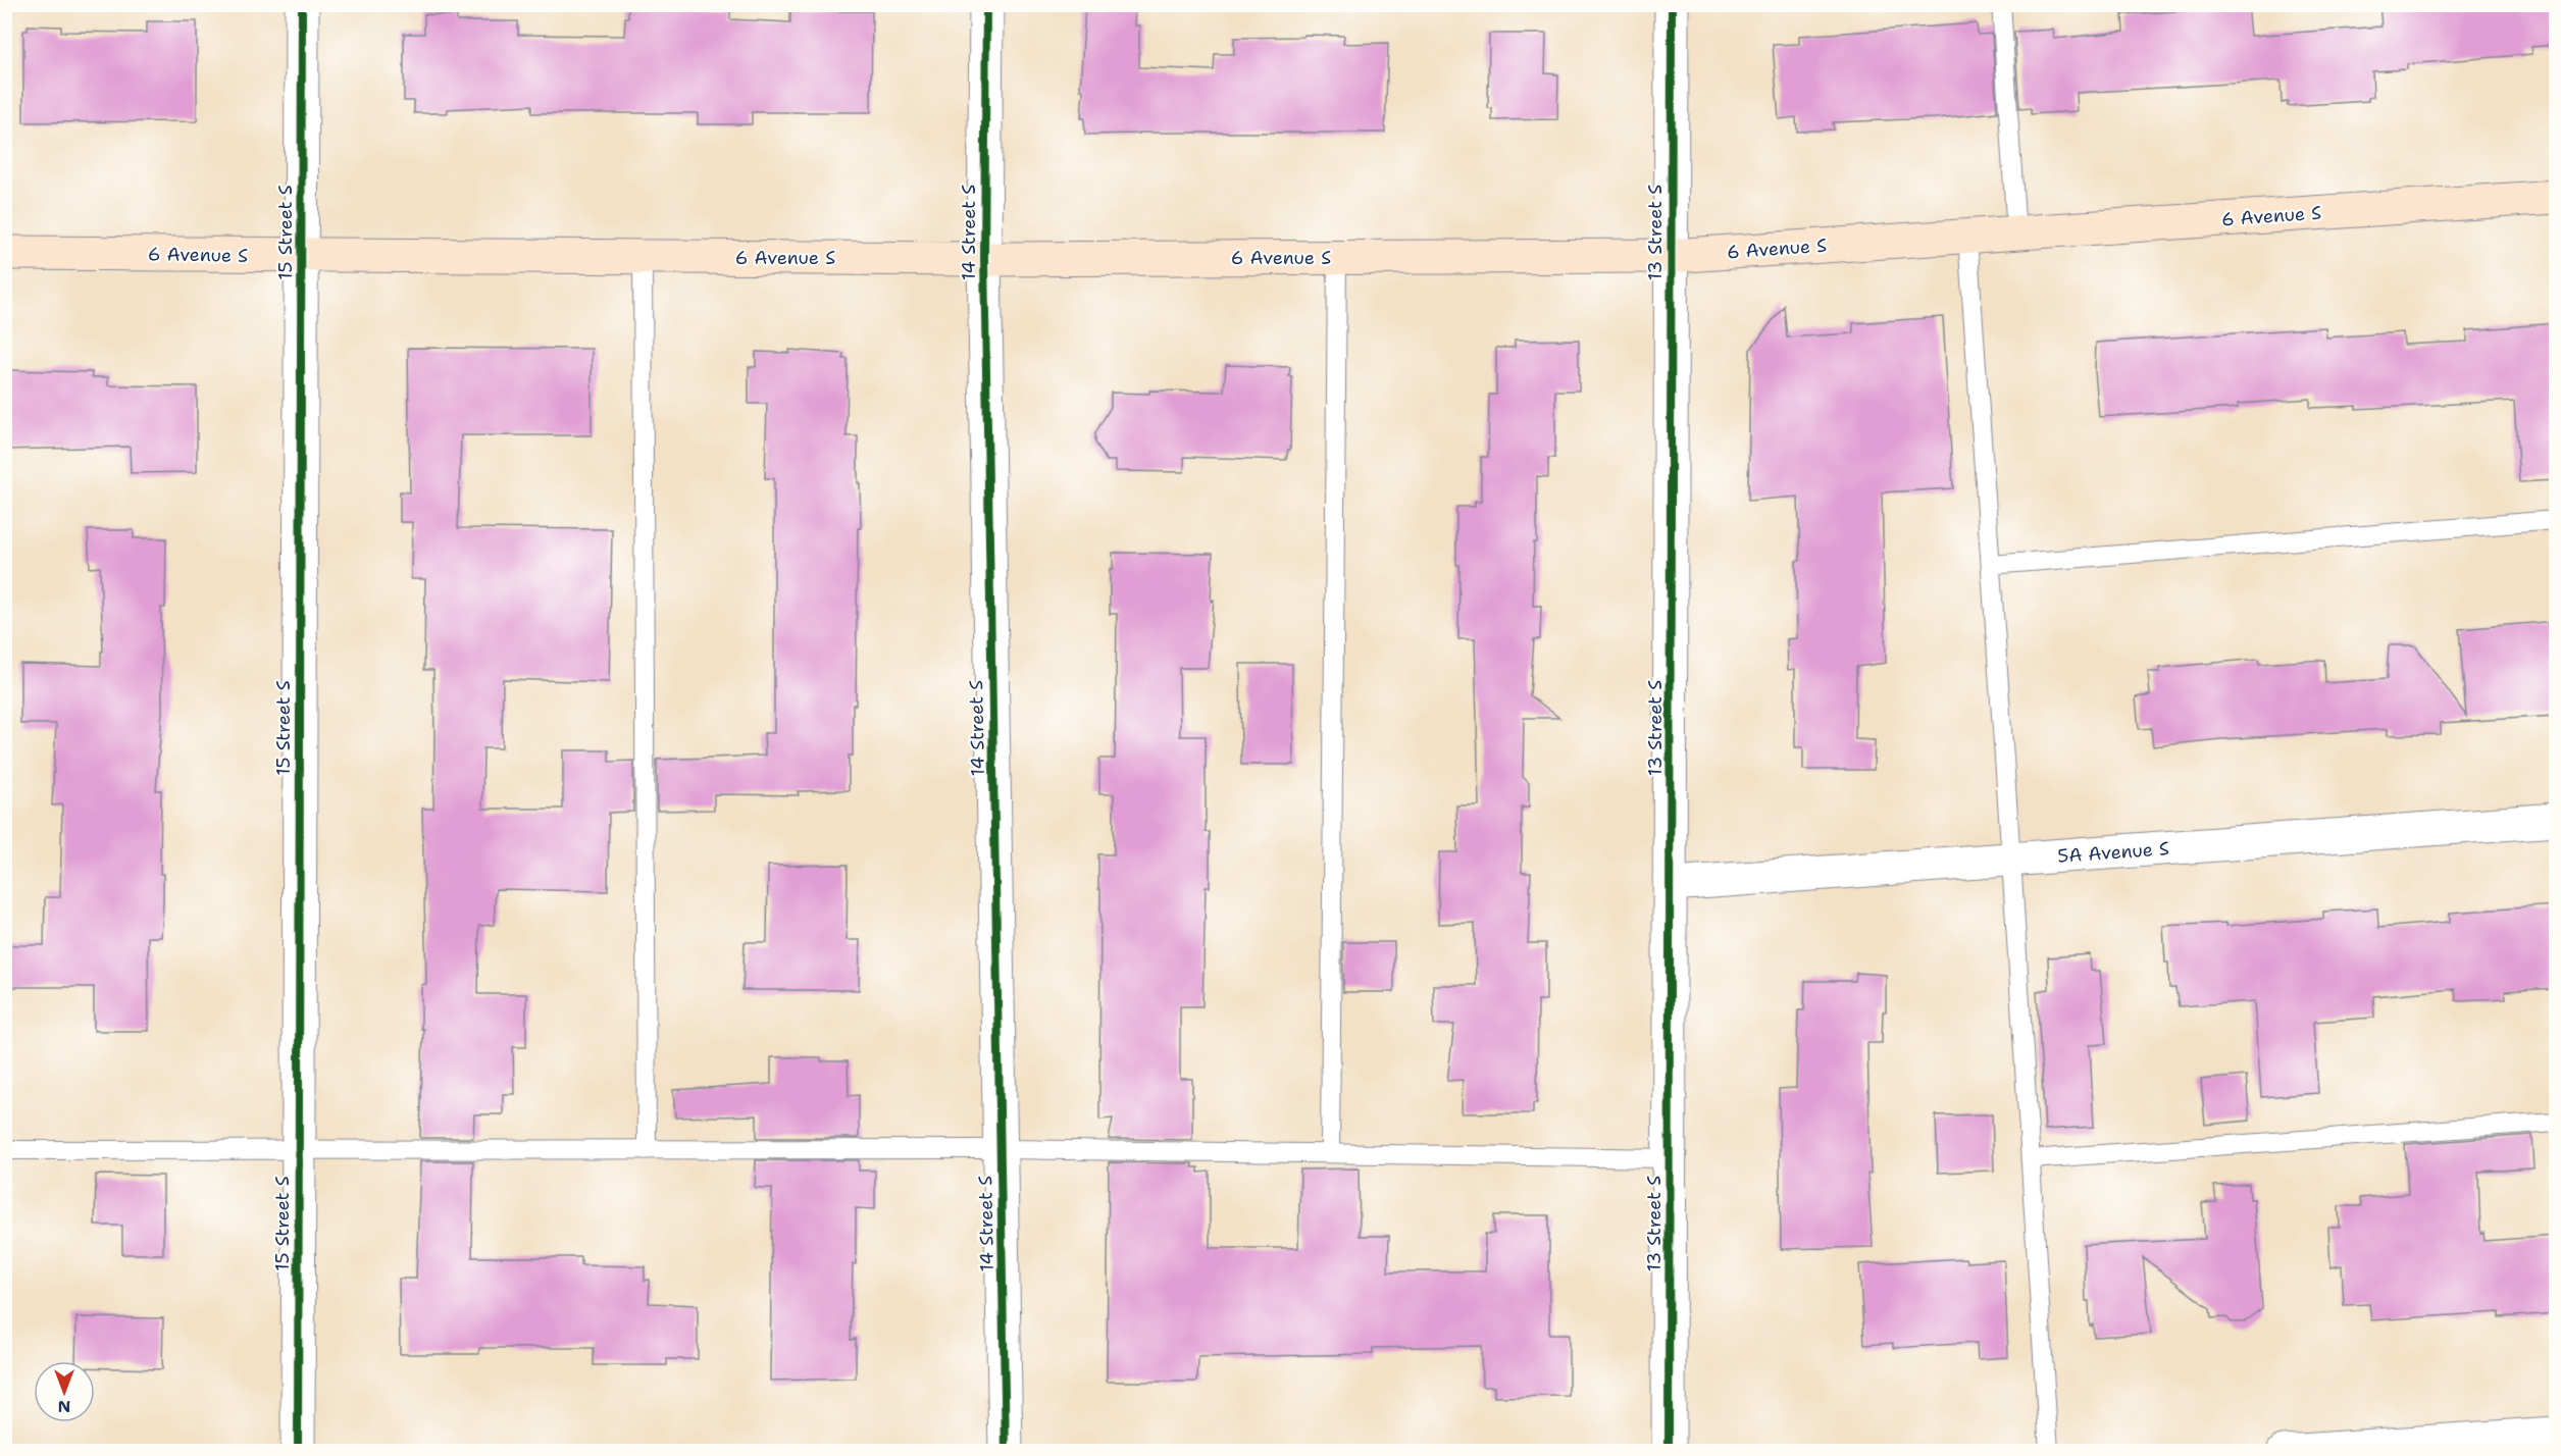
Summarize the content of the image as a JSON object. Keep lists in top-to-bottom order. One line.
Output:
{"streets":{"main road":["6 Avenue S"],"street":["15 Street S","14 Street S","13 Street S","5A Avenue S"]},"crossings":[["6 Avenue S","15 Street S"],["6 Avenue S","14 Street S"],["6 Avenue S","13 Street S"],["13 Street S","5A Avenue S"]],"north":"bottom"}
